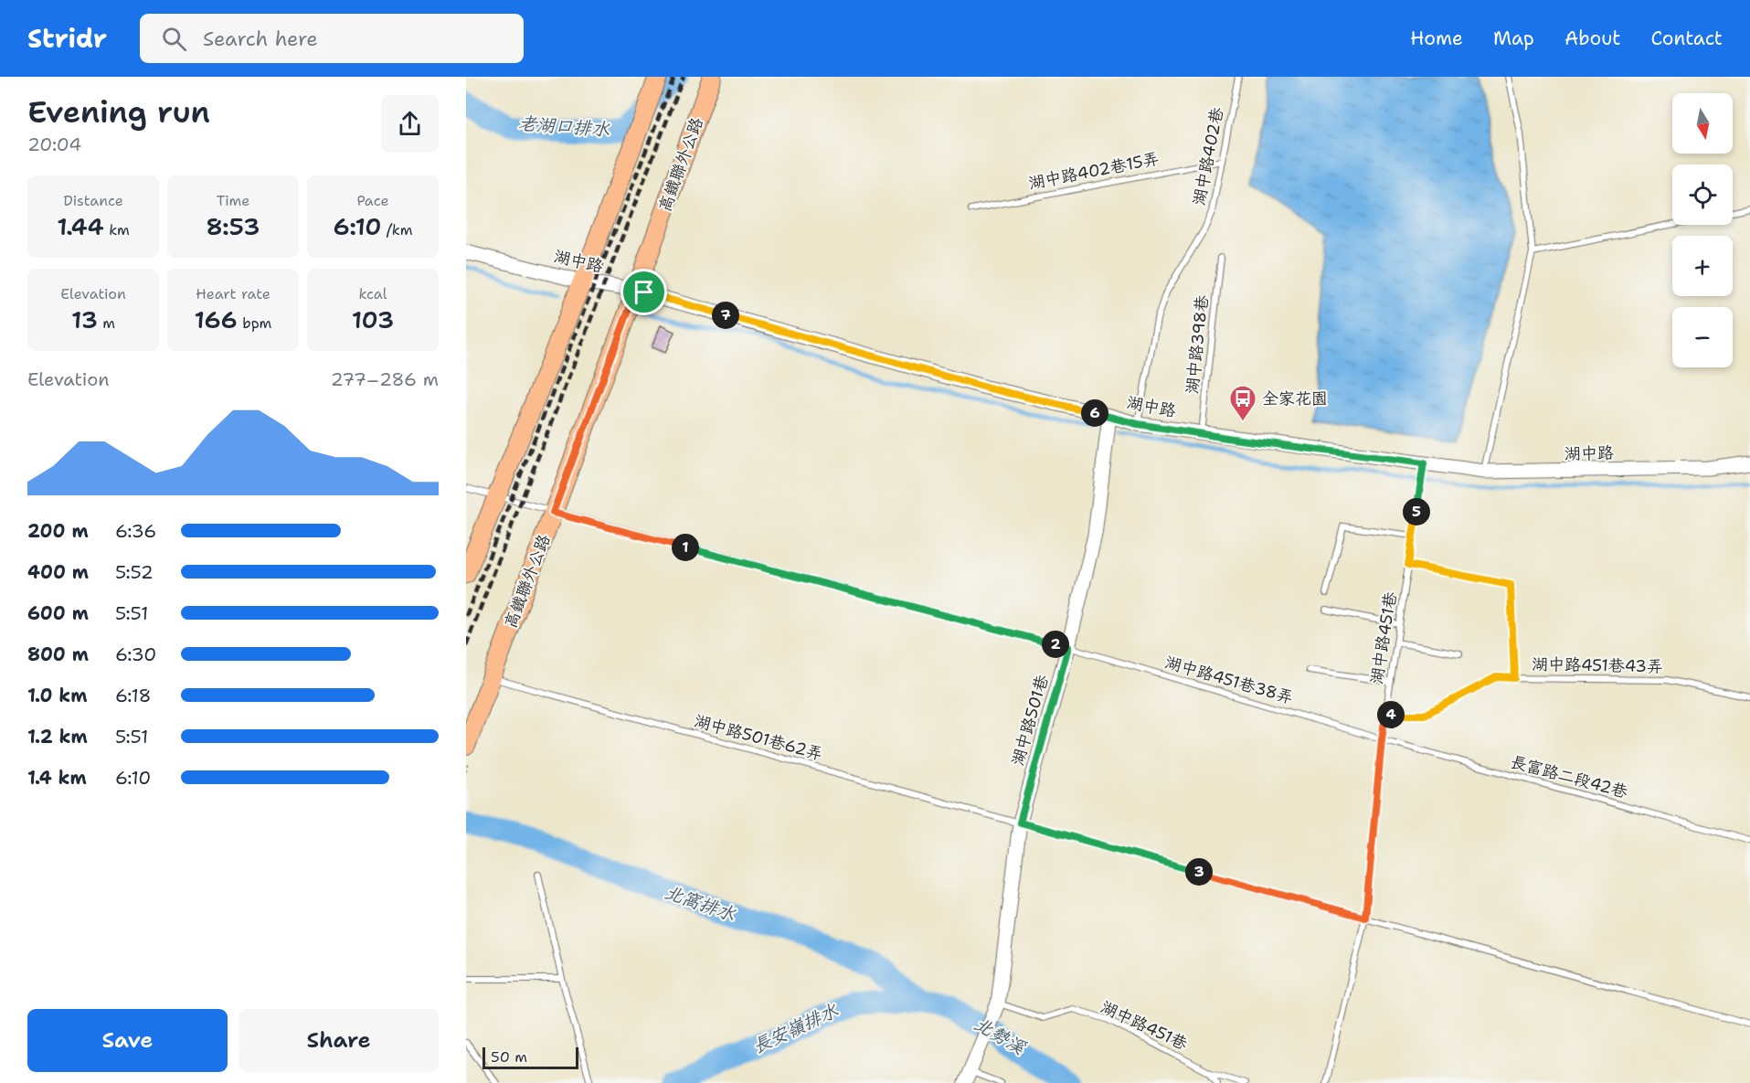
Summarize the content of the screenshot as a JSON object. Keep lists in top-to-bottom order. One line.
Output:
{"streets":{"main road":["高鐵聯外公路"],"street":["湖中路","湖中路501巷"],"lane":["湖中路402巷","湖中路402巷15弄","湖中路398巷","湖中路451巷","湖中路451巷43弄","湖中路451巷38弄","湖中路501巷62弄","長富路二段42巷"]},"crossings":[["湖中路402巷","湖中路402巷15弄"],["湖中路402巷","湖中路"],["高鐵聯外公路","湖中路"],["高鐵聯外公路","湖中路451巷38弄"],["高鐵聯外公路","湖中路501巷62弄"],["湖中路","湖中路398巷"],["湖中路","湖中路451巷"],["湖中路","湖中路501巷"],["湖中路451巷","湖中路451巷43弄"],["湖中路451巷","湖中路451巷38弄"],["湖中路451巷","湖中路501巷"],["湖中路451巷","湖中路501巷62弄"],["湖中路451巷","長富路二段42巷"],["湖中路451巷38弄","湖中路501巷"],["湖中路451巷38弄","長富路二段42巷"],["湖中路501巷","湖中路501巷62弄"]],"water":["老湖口排水","北窩排水","長安嶺排水","北勢溪"],"places":{"bus stop":["全家花園"]},"scale_bar":"50 m","north":"bottom","page":{"header":"Stridr","search":"Search here","nav":["Home","Map","About","Contact"],"heading":["Evening run","20:04"],"map_buttons":["+","−"],"stats":[["Distance","1.44 km"],["Time","8:53"],["Pace","6:10 /km"],["Elevation","13 m"],["Heart rate","166 bpm"],["kcal","103"]],"pins":["7","6","5","1","2","4","3"],"chart":["Elevation","277–286 m"],"list":[{"name":"200 m","note":"6:36"},{"name":"400 m","note":"5:52"},{"name":"600 m","note":"5:51"},{"name":"800 m","note":"6:30"},{"name":"1.0 km","note":"6:18"},{"name":"1.2 km","note":"5:51"},{"name":"1.4 km","note":"6:10"}],"buttons":["Save","Share"],"scale":"50 m"}}
